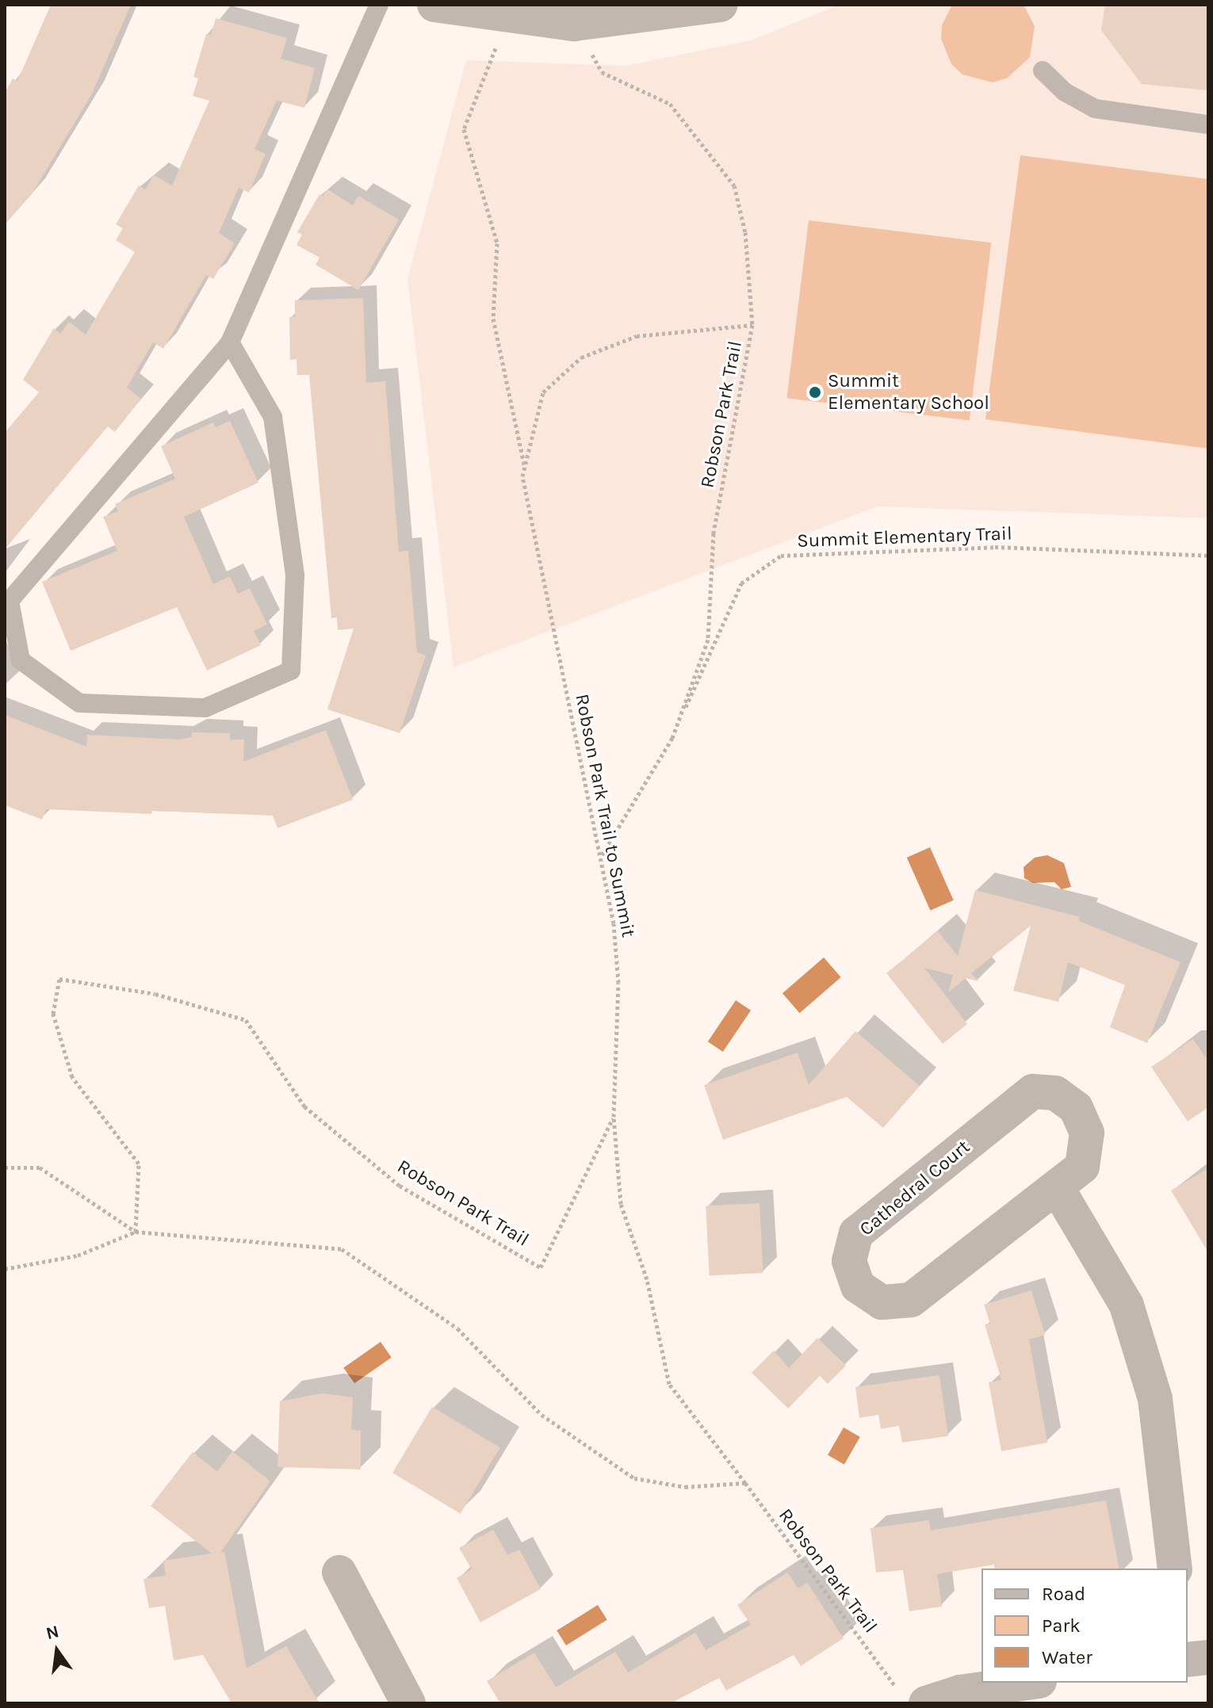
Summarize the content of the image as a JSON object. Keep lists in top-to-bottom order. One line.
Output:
{"streets":{"street":["Cathedral Court"],"path":["Robson Park Trail","Summit Elementary Trail","Robson Park Trail to Summit"]},"crossings":[["Robson Park Trail","Summit Elementary Trail"],["Robson Park Trail","Robson Park Trail to Summit"]],"places":["Summit Elementary School"],"legend":["Road","Park","Water"],"north":"top"}
